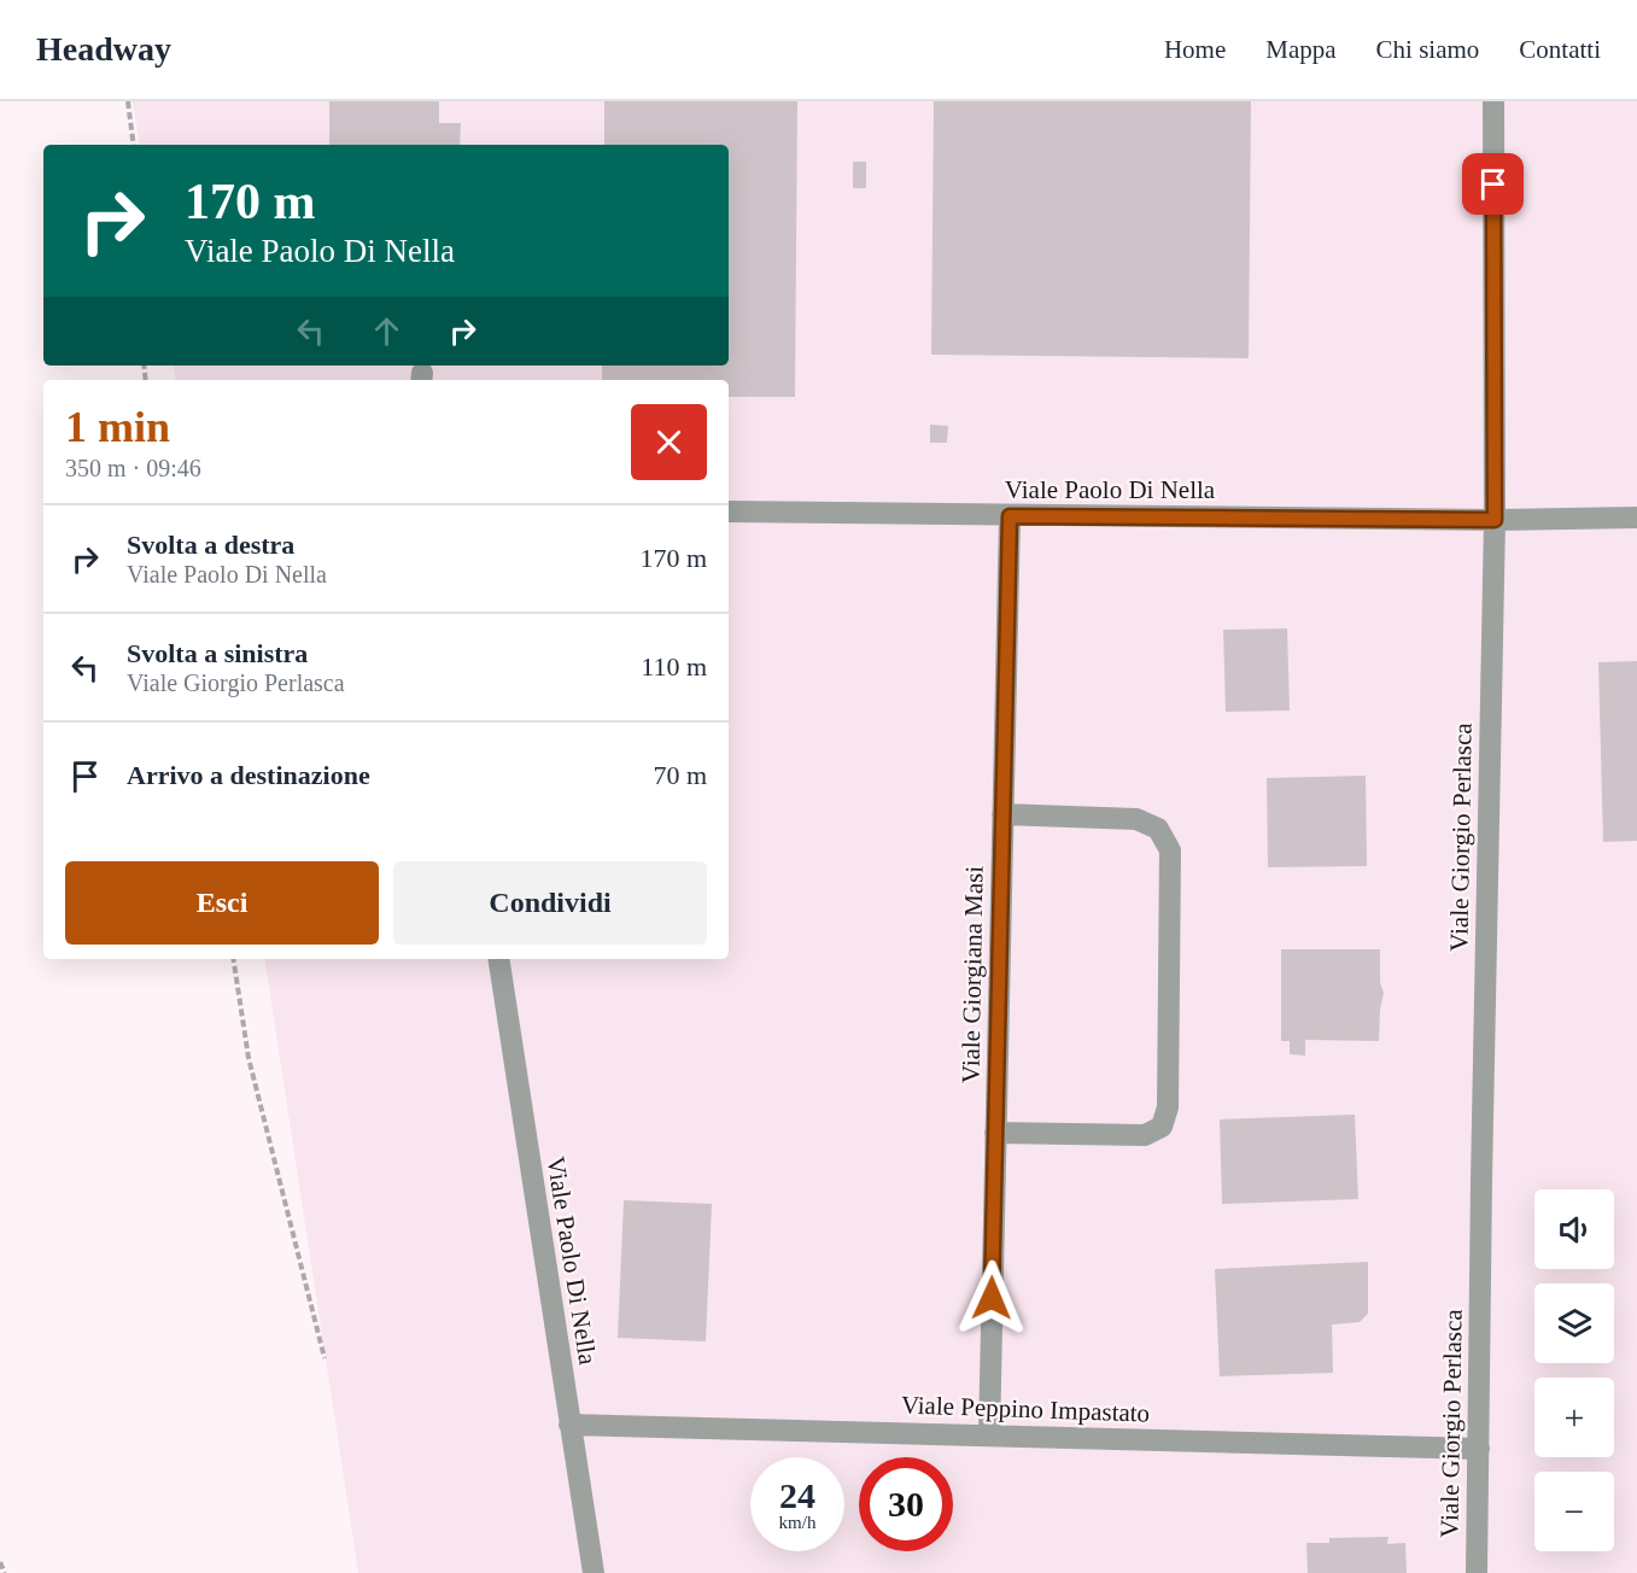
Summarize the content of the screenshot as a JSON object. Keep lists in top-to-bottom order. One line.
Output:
{"streets":{"street":["Viale Paolo Di Nella","Viale Giorgio Perlasca","Viale Giorgiana Masi","Viale Peppino Impastato"]},"crossings":[["Viale Paolo Di Nella","Viale Giorgio Perlasca"],["Viale Paolo Di Nella","Viale Giorgiana Masi"],["Viale Paolo Di Nella","Viale Peppino Impastato"],["Viale Giorgio Perlasca","Viale Peppino Impastato"],["Viale Giorgiana Masi","Viale Peppino Impastato"]],"page":{"header":"Headway","nav":["Home","Mappa","Chi siamo","Contatti"],"turn":["170 m","Viale Paolo Di Nella"],"heading":["1 min","350 m · 09:46"],"list":[{"name":"Svolta a destra","note":"Viale Paolo Di Nella","value":"170 m"},{"name":"Svolta a sinistra","note":"Viale Giorgio Perlasca","value":"110 m"},{"name":"Arrivo a destinazione","value":"70 m"}],"buttons":["Esci","Condividi"],"map_buttons":["+","−"],"speed":"24 km/h","limit":"30"}}
